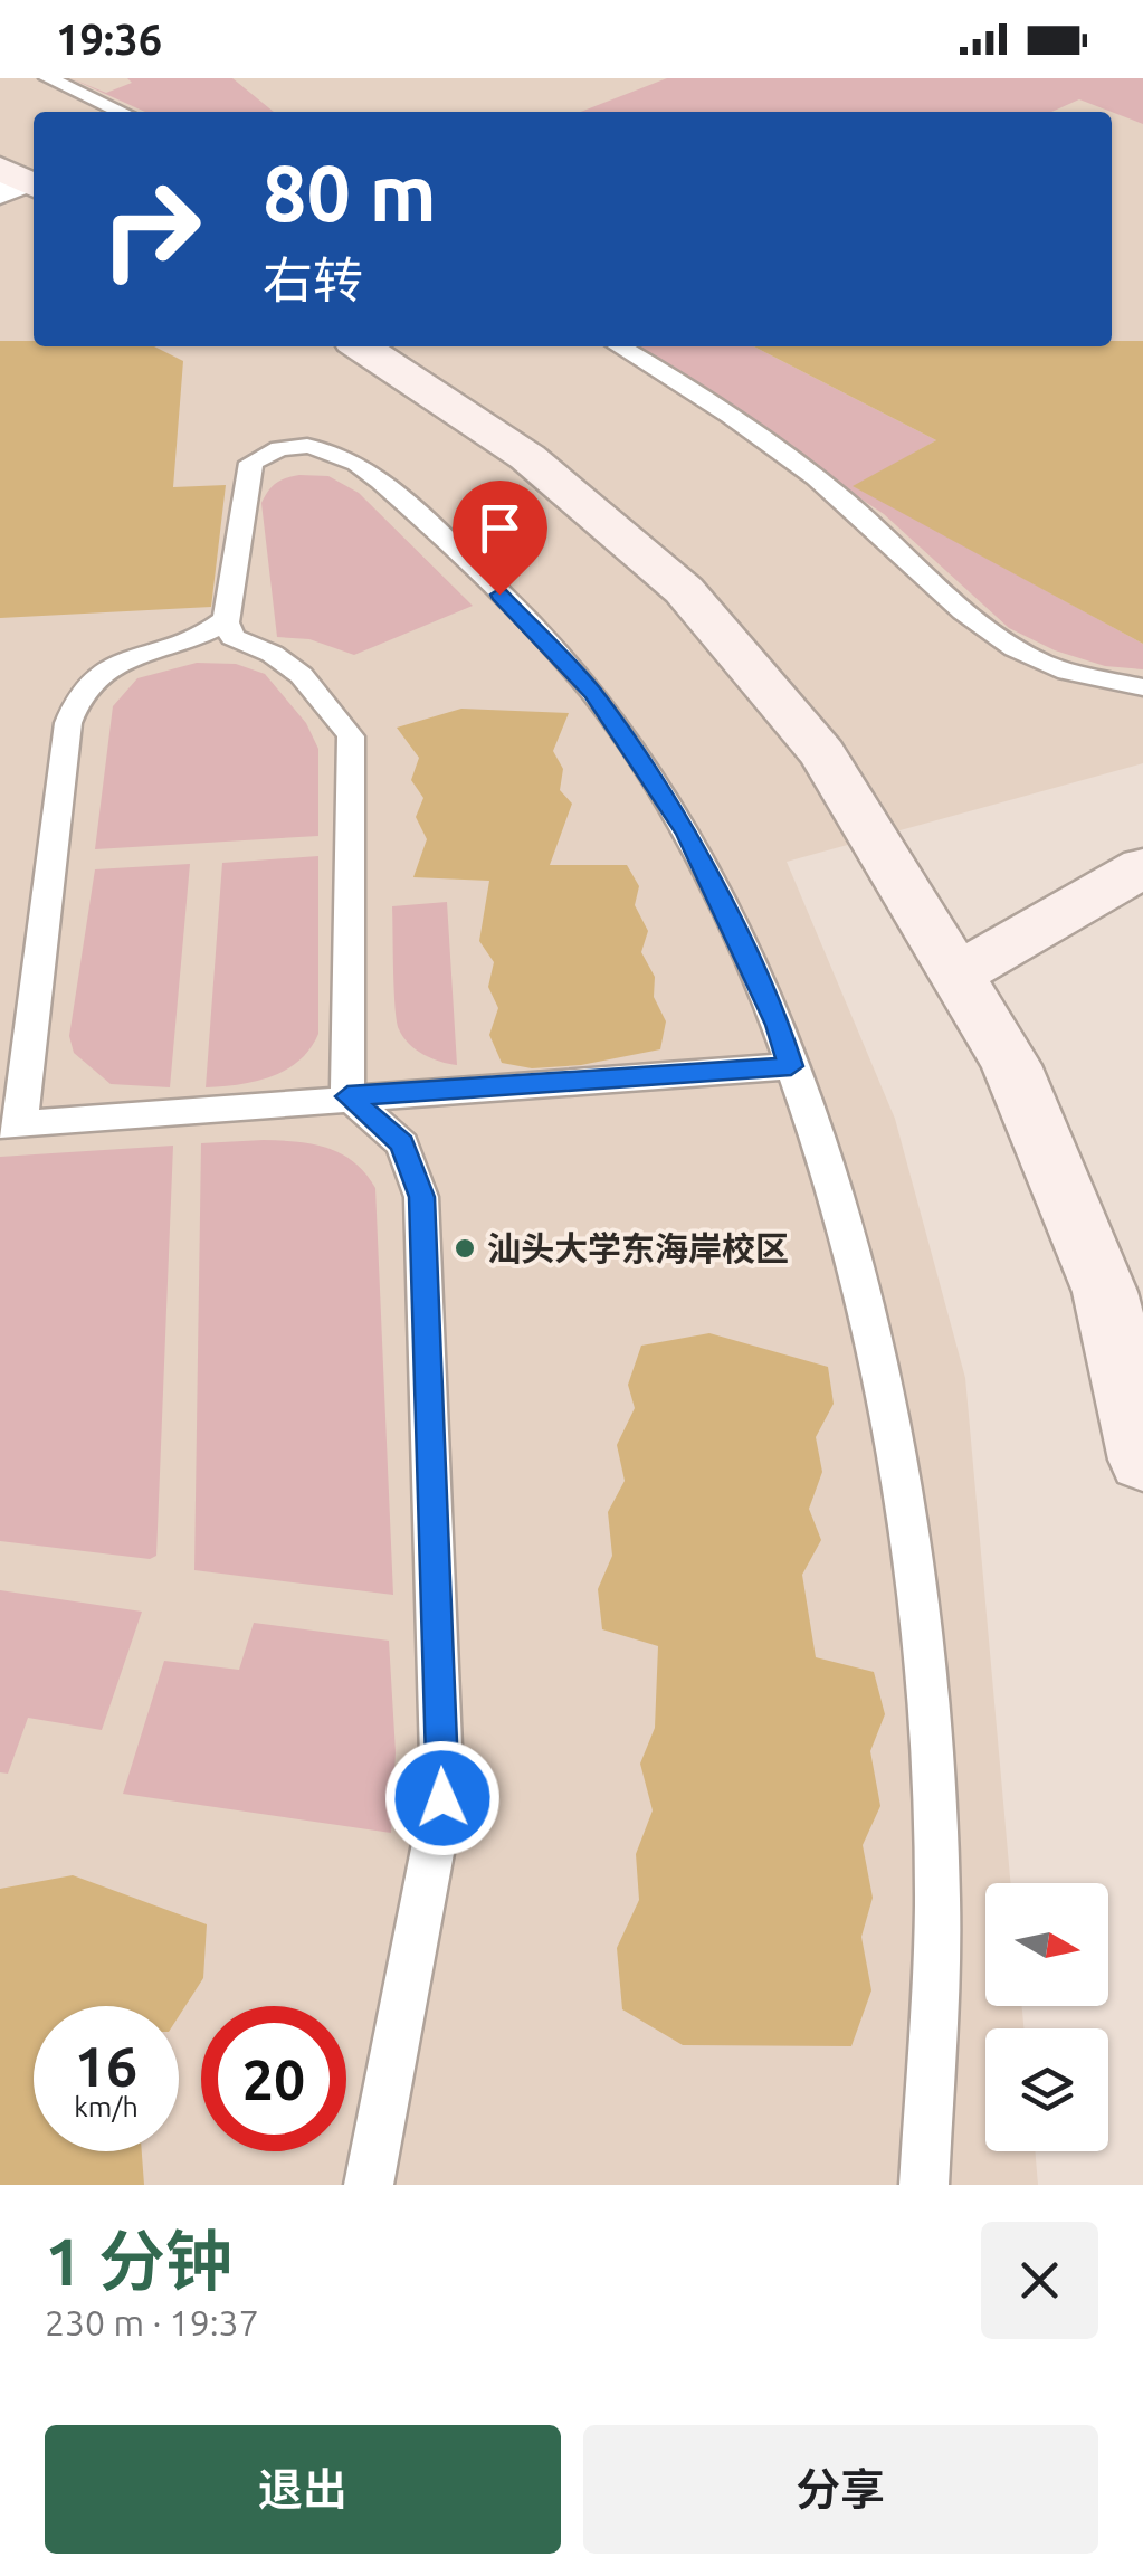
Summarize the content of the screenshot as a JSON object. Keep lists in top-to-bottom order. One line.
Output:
{"places":["汕头大学东海岸校区"],"north":"right","page":{"status":"19:36","turn":["80 m","右转"],"speed":"16 km/h","limit":"20","heading":["1 分钟","230 m · 19:37"],"buttons":["退出","分享"]}}
